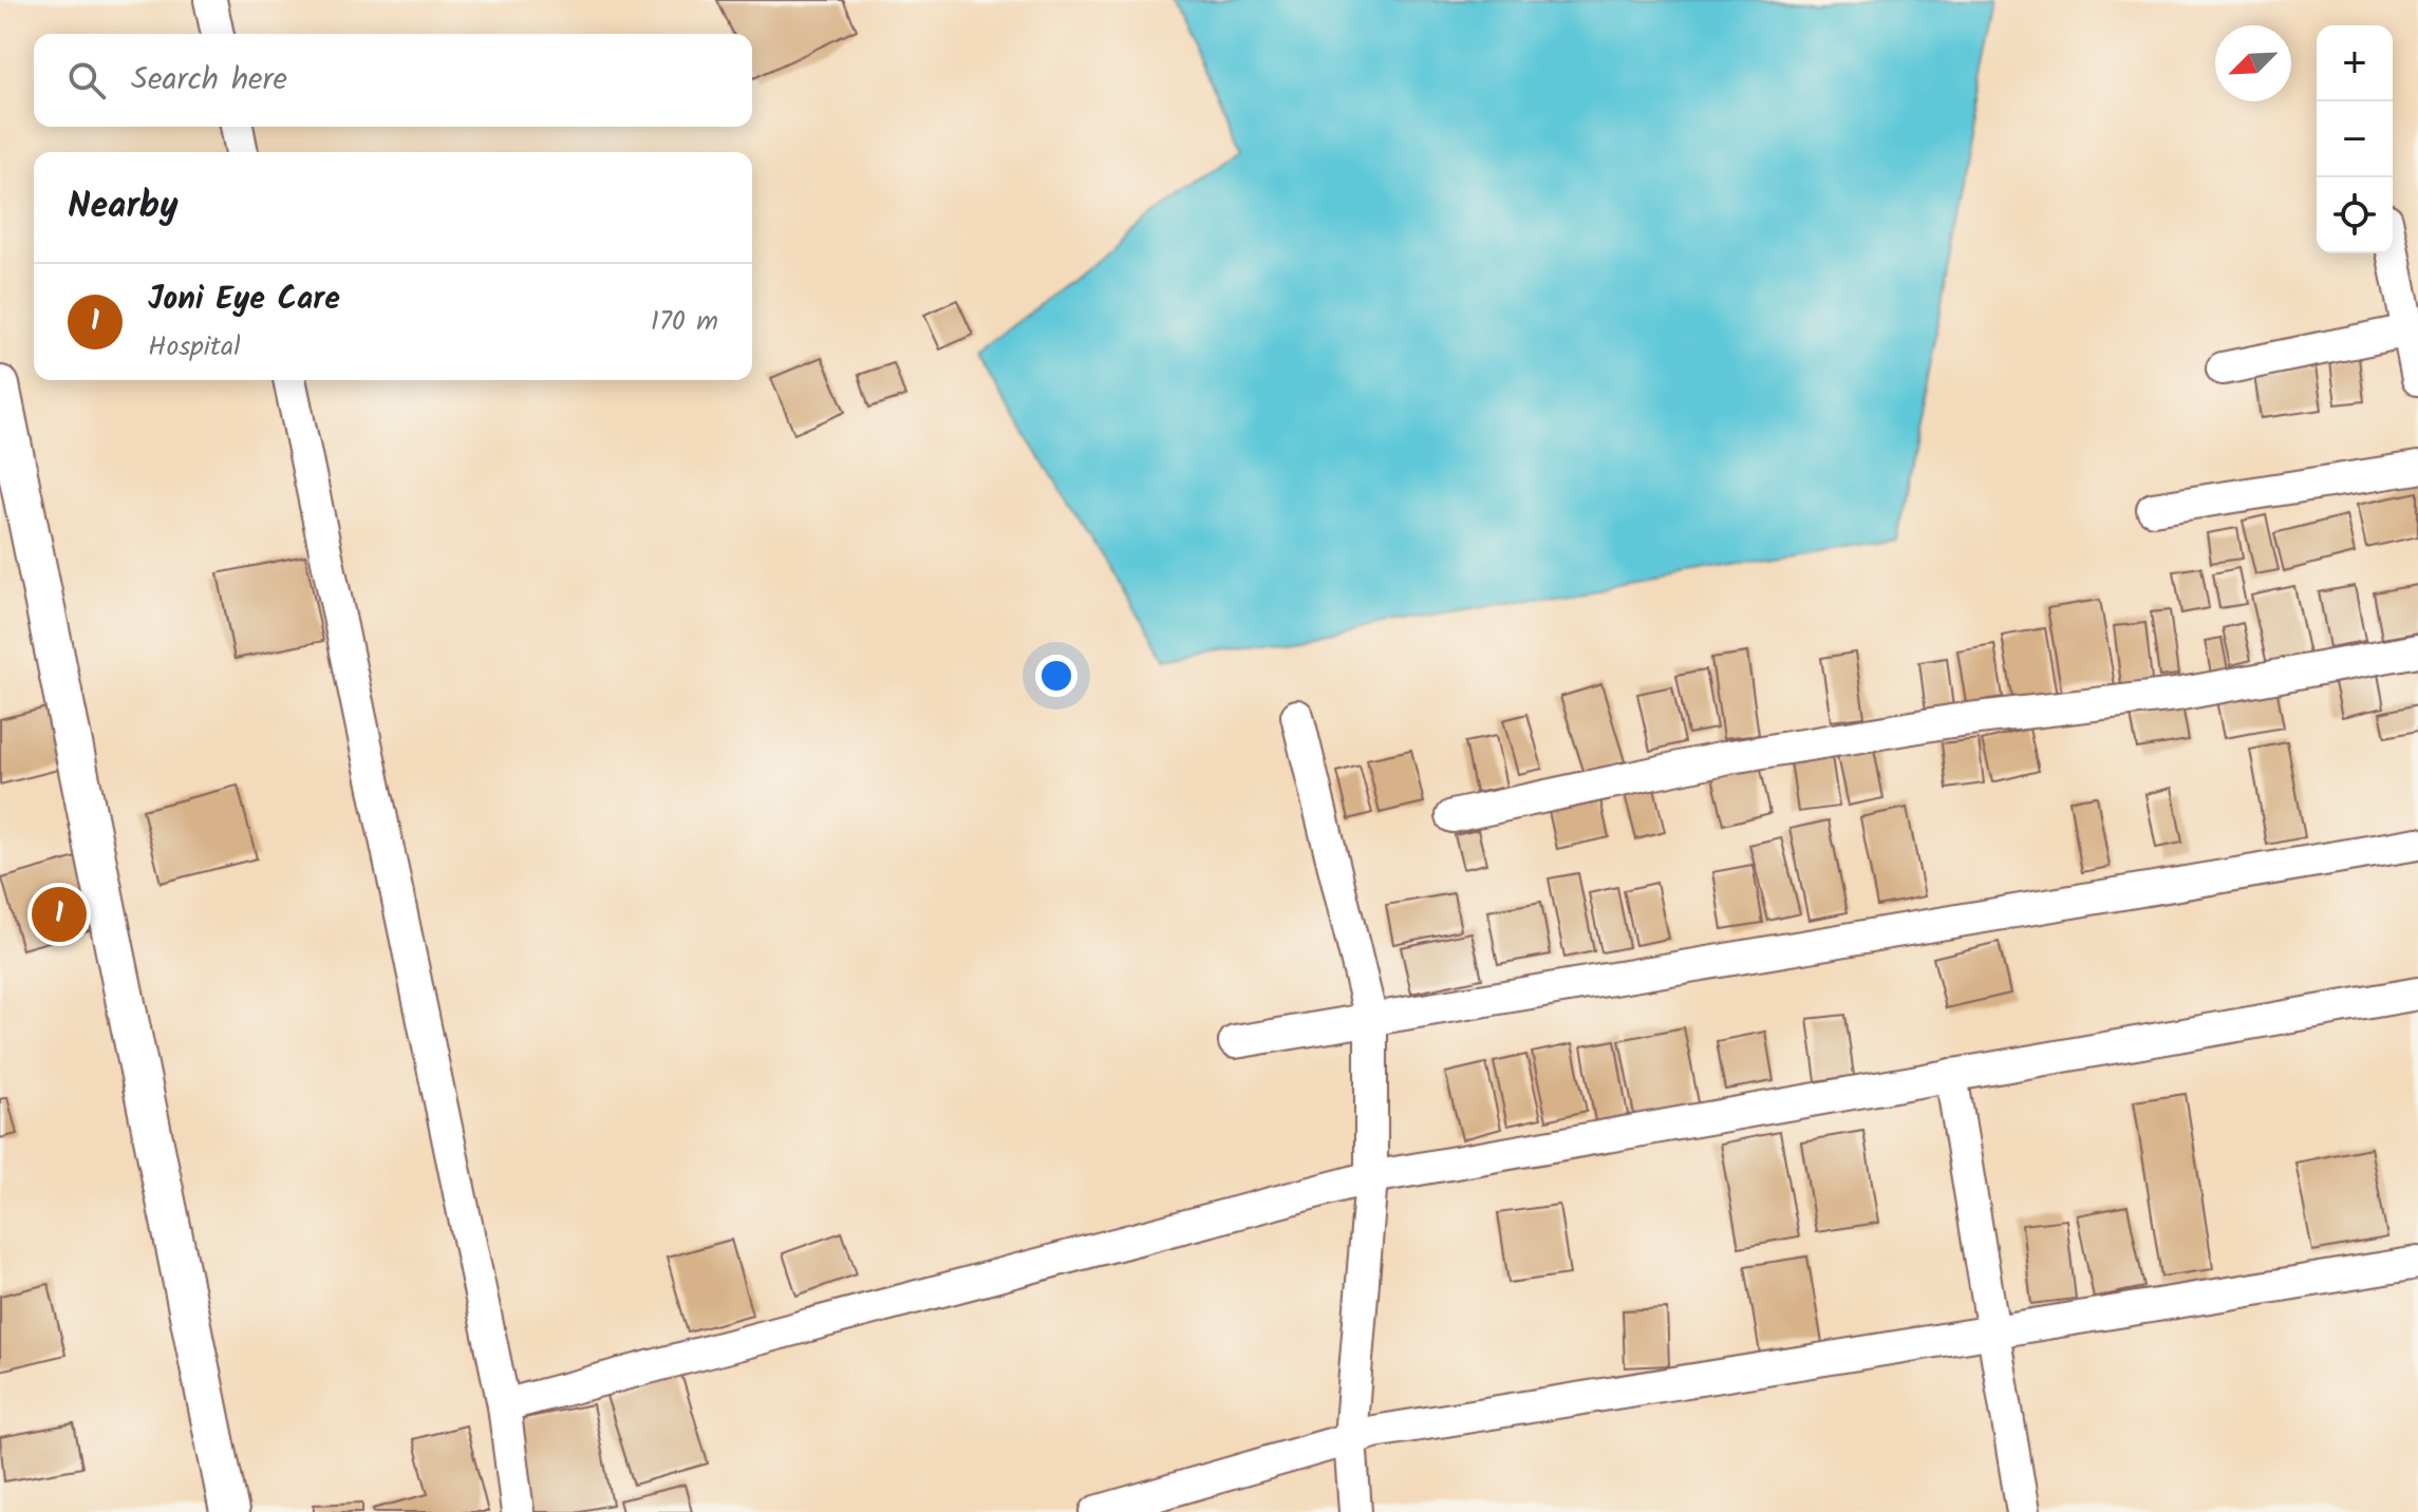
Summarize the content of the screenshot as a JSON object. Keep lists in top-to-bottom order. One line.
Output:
{"north":"bottom left","page":{"map_buttons":["+","−"],"search":"Search here","heading":"Nearby","list":[{"mark":"1","name":"Joni Eye Care","note":"Hospital","value":"170 m"}],"pins":"1"}}
